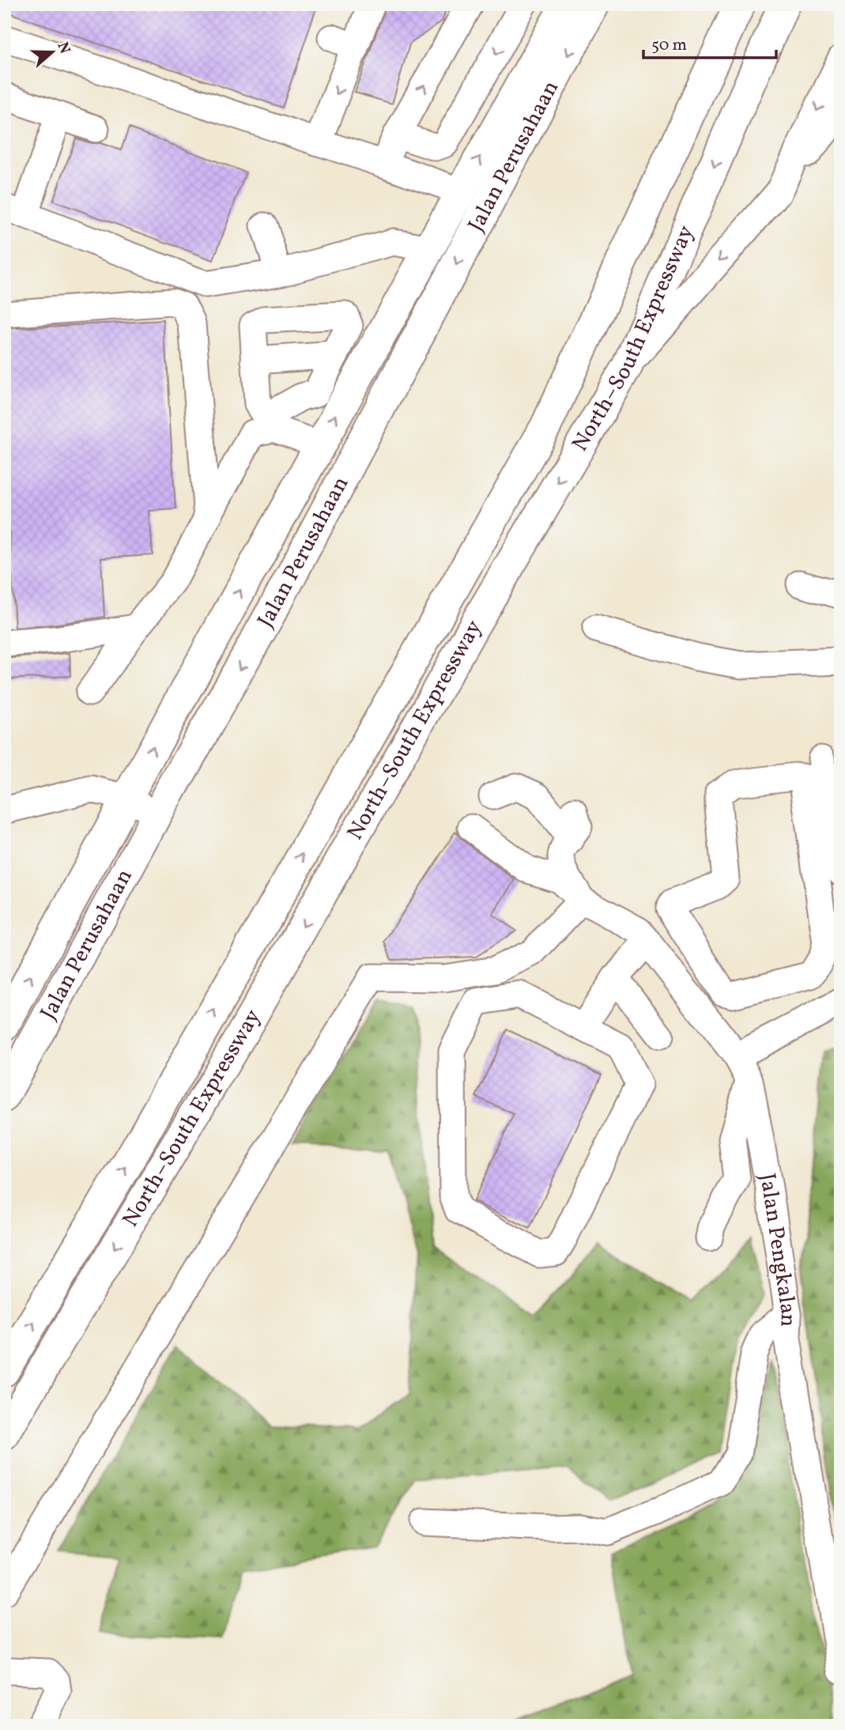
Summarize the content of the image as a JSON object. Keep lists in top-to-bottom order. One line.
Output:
{"streets":{"main road":["Jalan Perusahaan","North–South Expressway"],"street":["Jalan Pengkalan"]},"scale_bar":"50 m","north":"right"}
